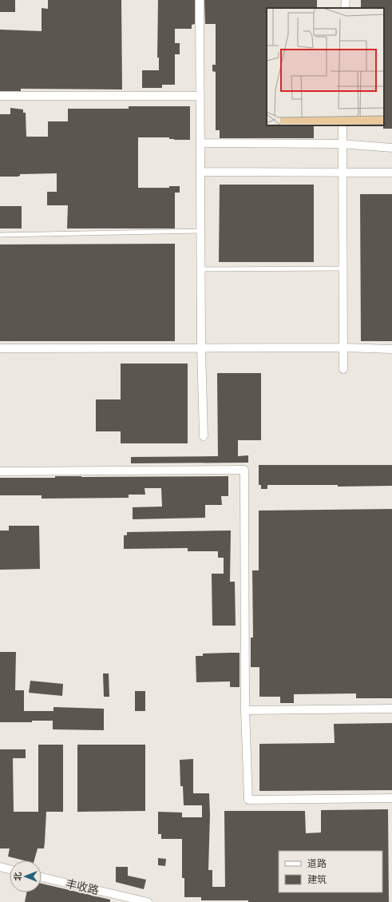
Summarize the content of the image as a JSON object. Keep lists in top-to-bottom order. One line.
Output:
{"streets":{"street":["丰收路"]},"legend":["道路","建筑"],"north":"left"}
